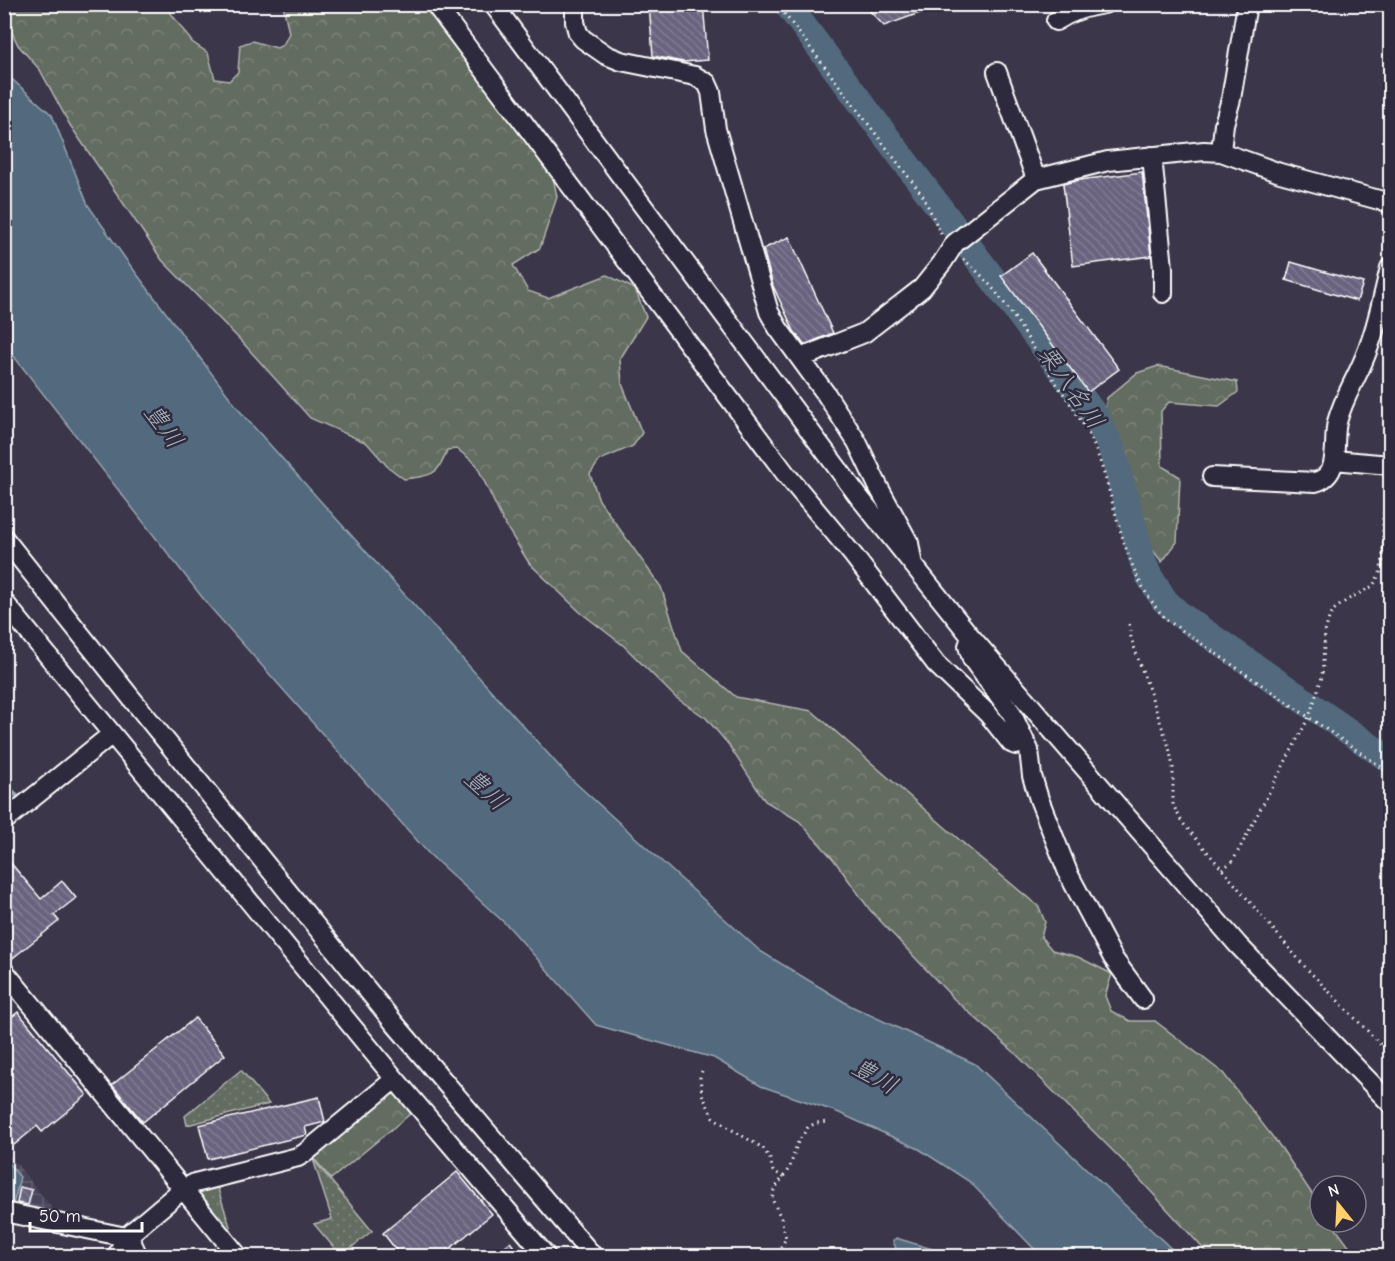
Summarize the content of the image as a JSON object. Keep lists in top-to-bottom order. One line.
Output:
{"water":["栗八名川","豊川"],"scale_bar":"50 m","north":"top"}
